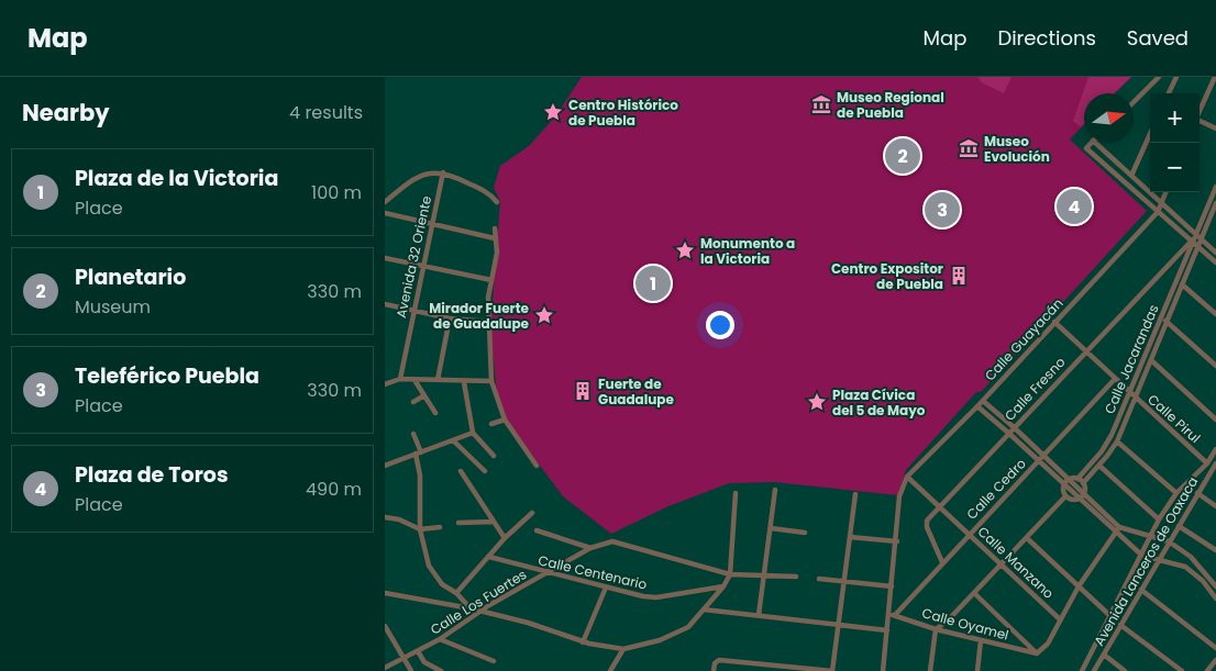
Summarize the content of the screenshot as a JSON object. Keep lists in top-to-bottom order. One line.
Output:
{"streets":{"street":["Avenida 32 Oriente","Calle Guayacán","Calle Jacarandas","Calle Fresno","Calle Pirul","Calle Cedro","Avenida Lanceros de Oaxaca","Calle Manzano","Calle Centenario","Calle Los Fuertes","Calle Oyamel"]},"crossings":[["Calle Guayacán","Calle Pirul"],["Calle Guayacán","Calle Manzano"],["Calle Jacarandas","Calle Fresno"],["Calle Jacarandas","Calle Pirul"],["Calle Fresno","Calle Pirul"],["Calle Fresno","Calle Cedro"],["Calle Fresno","Calle Manzano"],["Calle Pirul","Calle Cedro"],["Calle Pirul","Avenida Lanceros de Oaxaca"],["Calle Cedro","Calle Manzano"],["Calle Cedro","Calle Oyamel"],["Calle Centenario","Calle Los Fuertes"]],"places":{"museum":["Museo Regional de Puebla","Museo Evolución"],"place":["Centro Histórico de Puebla","Monumento a la Victoria","Mirador Fuerte de Guadalupe","Plaza Cívica del 5 de Mayo"],"building":["Centro Expositor de Puebla","Fuerte de Guadalupe"]},"north":"right","page":{"header":"Map","nav":["Map","Directions","Saved"],"heading":["Nearby","4 results"],"map_buttons":["+","−"],"pins":["2","4","3","1"],"list":[{"mark":"1","name":"Plaza de la Victoria","note":"Place","value":"100 m"},{"mark":"2","name":"Planetario","note":"Museum","value":"330 m"},{"mark":"3","name":"Teleférico Puebla","note":"Place","value":"330 m"},{"mark":"4","name":"Plaza de Toros","note":"Place","value":"490 m"}]}}
